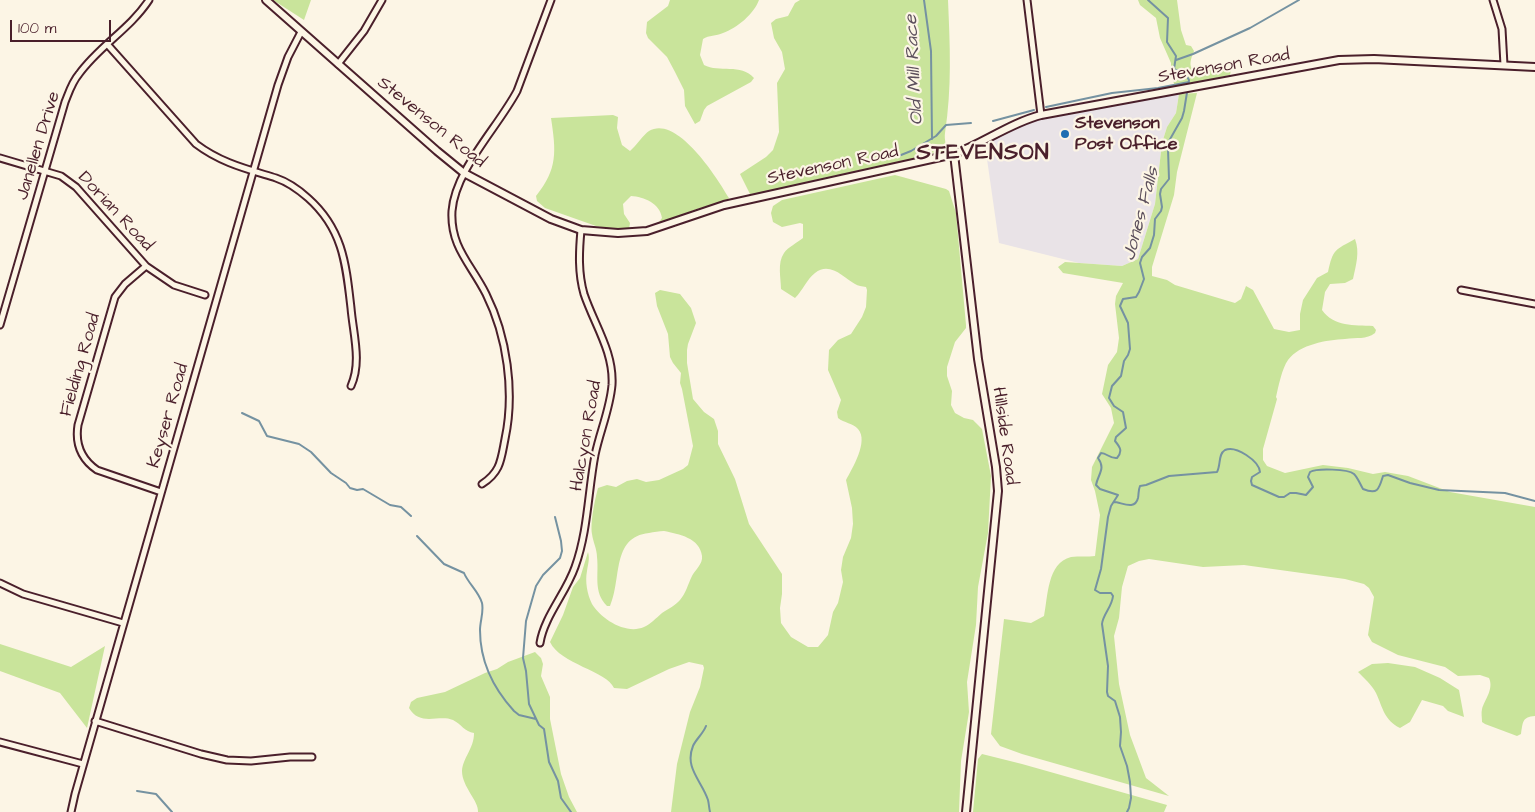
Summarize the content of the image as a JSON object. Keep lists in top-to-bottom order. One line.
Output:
{"streets":{"street":["Stevenson Road","Janellen Drive","Dorian Road","Fielding Road","Keyser Road","Halcyon Road","Hillside Road"]},"crossings":[["Stevenson Road","Keyser Road"],["Stevenson Road","Halcyon Road"],["Stevenson Road","Hillside Road"],["Janellen Drive","Dorian Road"],["Dorian Road","Fielding Road"],["Fielding Road","Keyser Road"]],"districts":["STEVENSON"],"water":["Old Mill Race","Jones Falls"],"places":["Stevenson Post Office"],"scale_bar":"100 m"}
